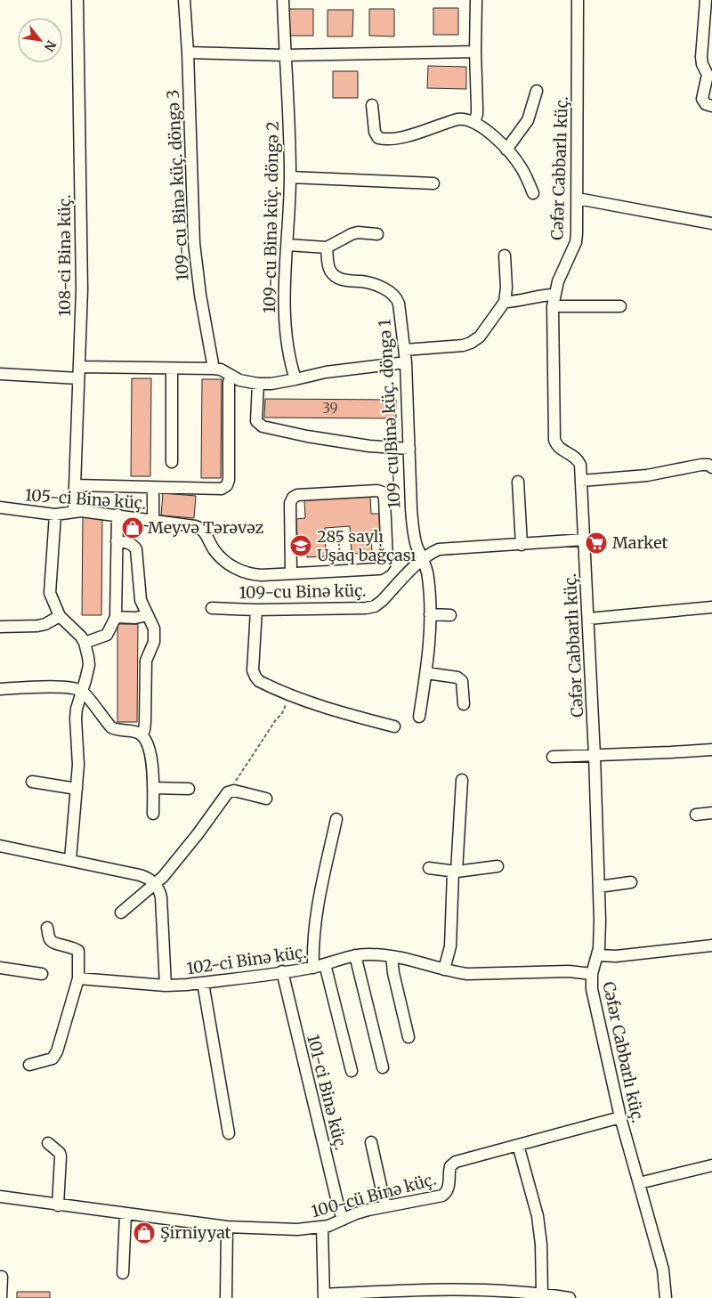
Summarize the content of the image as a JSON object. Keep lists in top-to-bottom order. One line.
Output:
{"streets":{"street":["Cəfər Cabbarlı küç.","109-cu Binə küç. döngə 3","109-cu Binə küç. döngə 2","108-ci Binə küç.","109-cu Binə küç. döngə 1","105-ci Binə küç.","109-cu Binə küç.","102-ci Binə küç.","101-ci Binə küç.","100-cü Binə küç."]},"crossings":[["Cəfər Cabbarlı küç.","109-cu Binə küç."],["Cəfər Cabbarlı küç.","102-ci Binə küç."],["Cəfər Cabbarlı küç.","100-cü Binə küç."],["108-ci Binə küç.","105-ci Binə küç."],["109-cu Binə küç. döngə 1","109-cu Binə küç."],["102-ci Binə küç.","101-ci Binə küç."],["101-ci Binə küç.","100-cü Binə küç."]],"places":{"shop":["Meyvə Tərəvəz","Şirniyyat"],"supermarket":["Market"],"school or university":["285 saylı Uşaq bağçası"]},"house_numbers":["39"],"north":"bottom right"}
